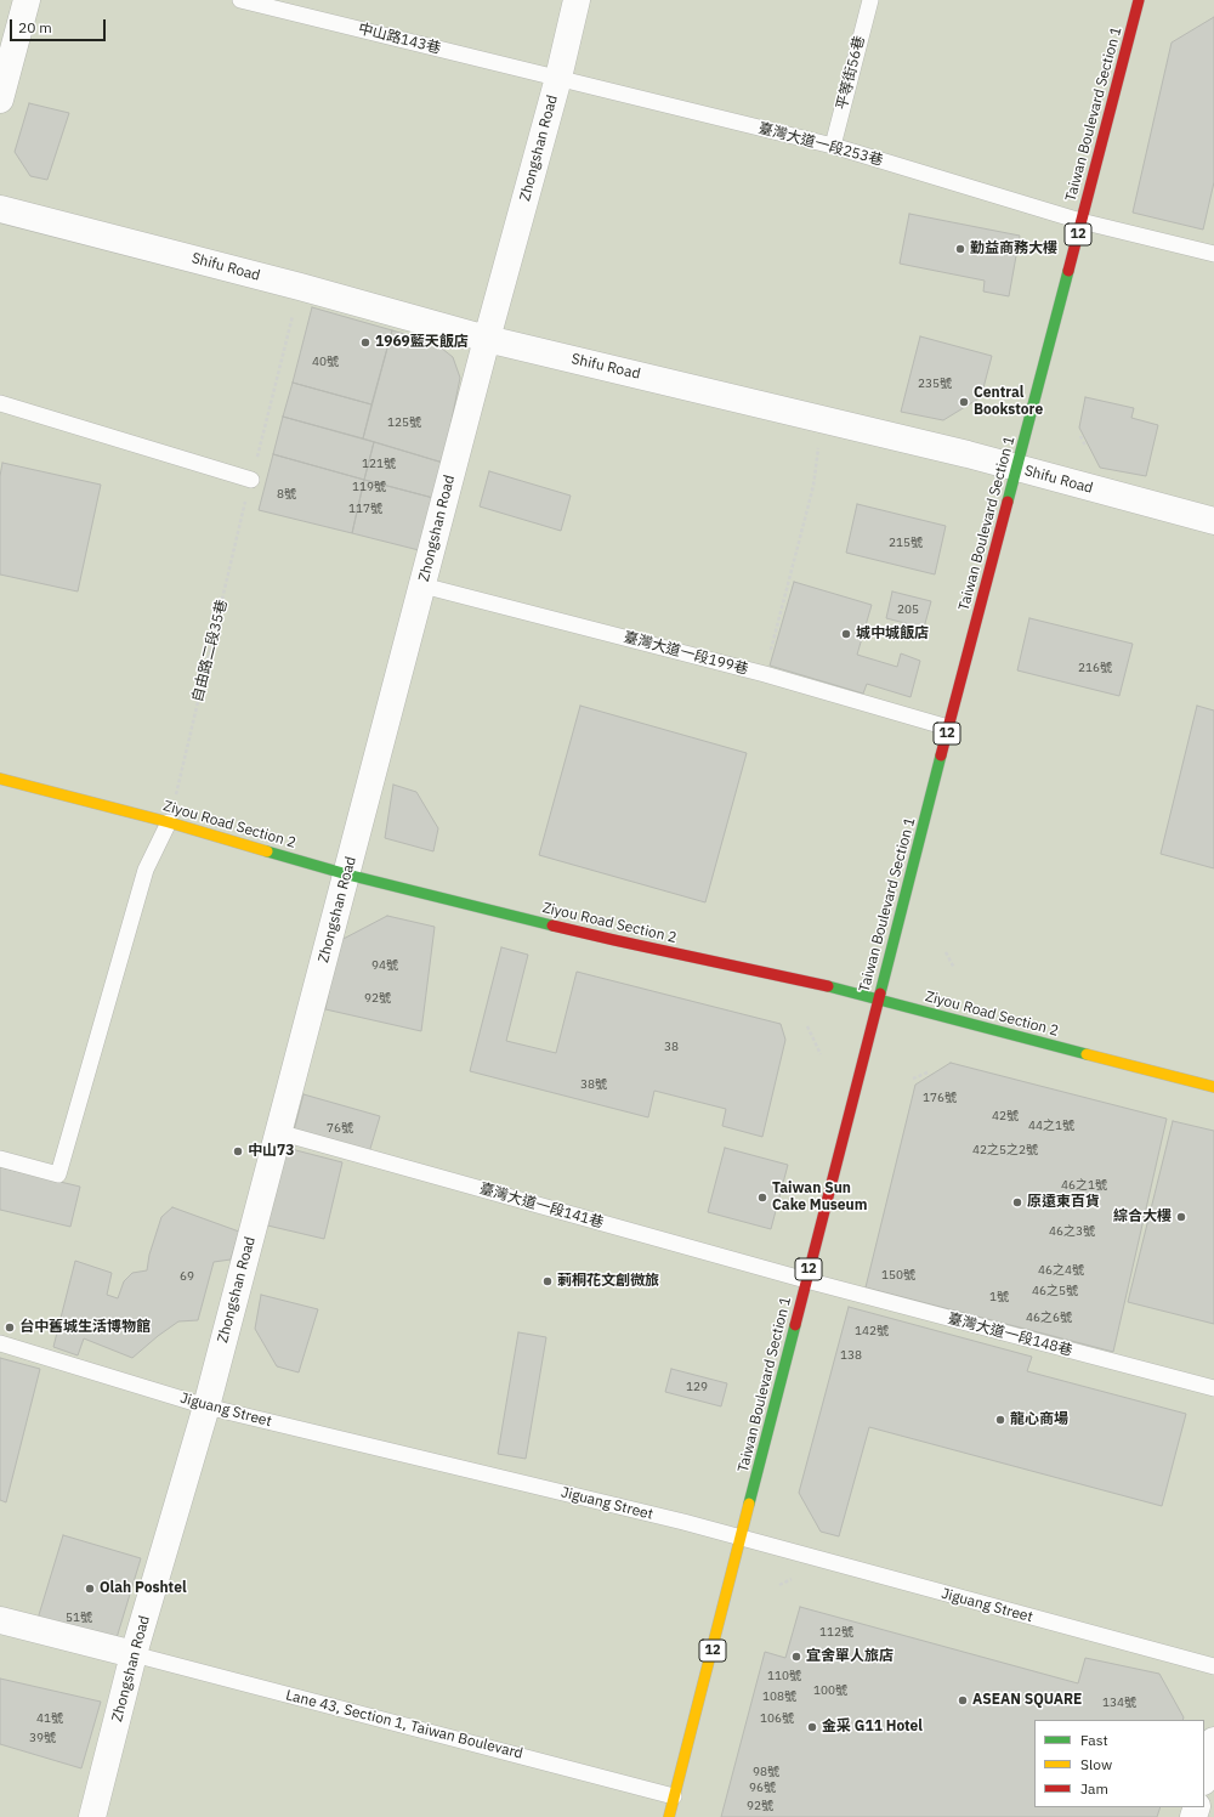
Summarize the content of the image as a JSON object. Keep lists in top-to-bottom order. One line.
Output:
{"streets":{"main road":["Taiwan Boulevard Section 1","12","Ziyou Road Section 2"],"street":["Zhongshan Road","Shifu Road"],"lane":["中山路143巷","平等街56巷","臺灣大道一段253巷","臺灣大道一段199巷","臺灣大道一段141巷","臺灣大道一段148巷","Jiguang Street","Lane 43, Section 1, Taiwan Boulevard"],"path":["自由路二段35巷"]},"crossings":[["中山路143巷","臺灣大道一段253巷"],["中山路143巷","Zhongshan Road"],["平等街56巷","臺灣大道一段253巷"],["Taiwan Boulevard Section 1","臺灣大道一段253巷"],["Taiwan Boulevard Section 1","Shifu Road"],["Taiwan Boulevard Section 1","臺灣大道一段199巷"],["Taiwan Boulevard Section 1","Ziyou Road Section 2"],["Taiwan Boulevard Section 1","臺灣大道一段141巷"],["Taiwan Boulevard Section 1","臺灣大道一段148巷"],["Taiwan Boulevard Section 1","Jiguang Street"],["Taiwan Boulevard Section 1","Lane 43, Section 1, Taiwan Boulevard"],["臺灣大道一段253巷","Zhongshan Road"],["Zhongshan Road","Shifu Road"],["Zhongshan Road","臺灣大道一段199巷"],["Zhongshan Road","Ziyou Road Section 2"],["Zhongshan Road","臺灣大道一段141巷"],["Zhongshan Road","Jiguang Street"],["Zhongshan Road","Lane 43, Section 1, Taiwan Boulevard"],["Shifu Road","自由路二段35巷"],["自由路二段35巷","Ziyou Road Section 2"],["臺灣大道一段141巷","臺灣大道一段148巷"]],"places":["勤益商務大樓","1969藍天飯店","Central Bookstore","城中城飯店","中山73","Taiwan Sun Cake Museum","原遠東百貨","綜合大樓","莿桐花文創微旅","台中舊城生活博物館","龍心商場","Olah Poshtel","宜舍單人旅店","ASEAN SQUARE","金采 G11 Hotel"],"house_numbers":["40號","235號","125號","121號","119號","8號","117號","215號","205","216號","94號","92號","38","38號","176號","42號","44之1號","76號","42之5之2號","46之1號","46之3號","46之4號","150號","69","46之5號","1號","46之6號","142號","138","129","51號","112號","110號","100號","108號","134號","41號","106號","39號","98號","96號","92號"],"legend":["Fast","Slow","Jam"],"scale_bar":"20 m"}
